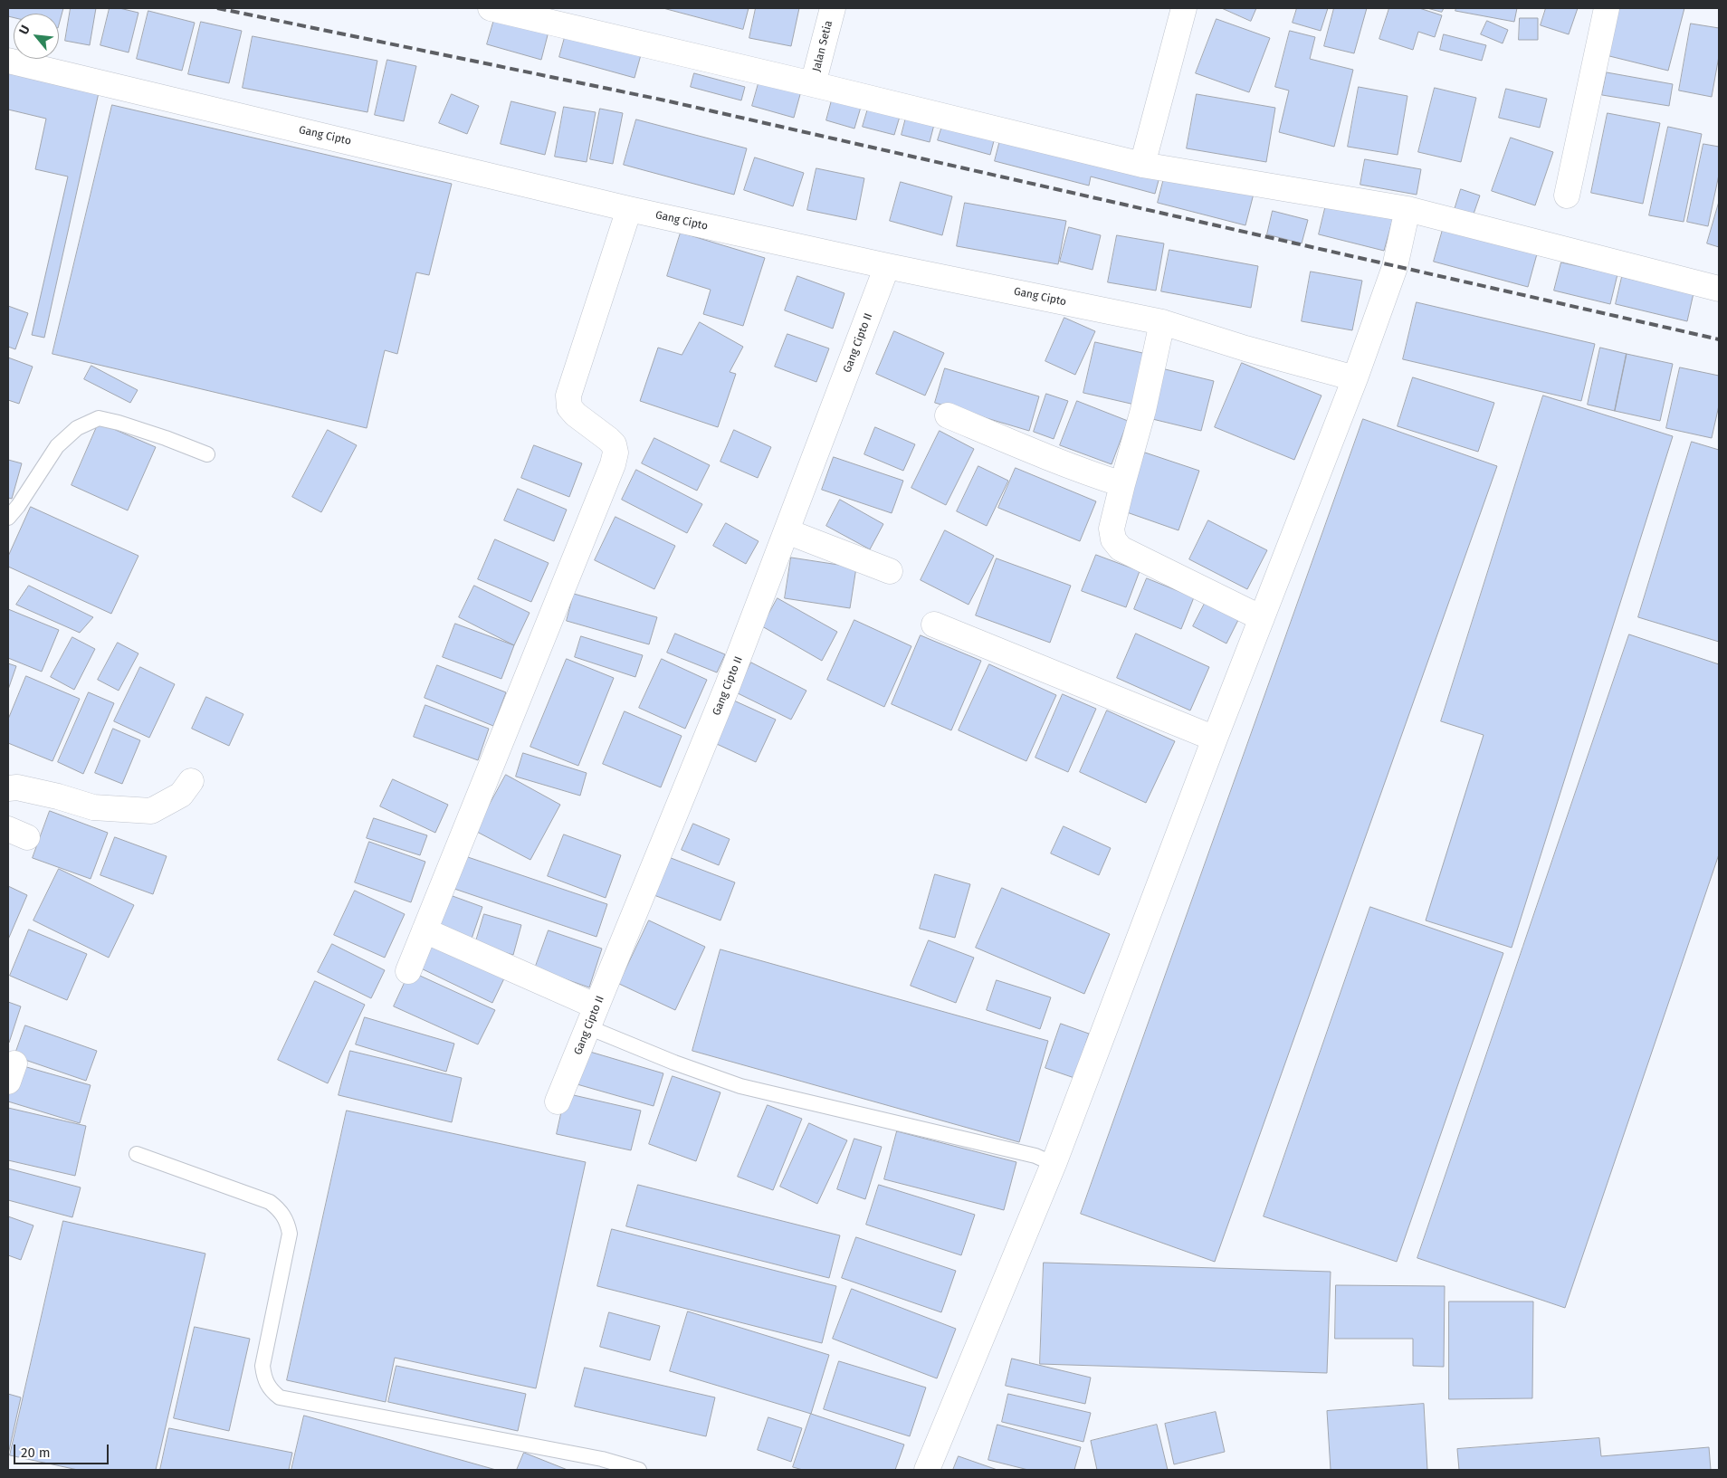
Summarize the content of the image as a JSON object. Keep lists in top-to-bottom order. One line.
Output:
{"streets":{"street":["Jalan Setia","Gang Cipto","Gang Cipto II"]},"crossings":[["Gang Cipto","Gang Cipto II"]],"scale_bar":"20 m","north":"top left"}
